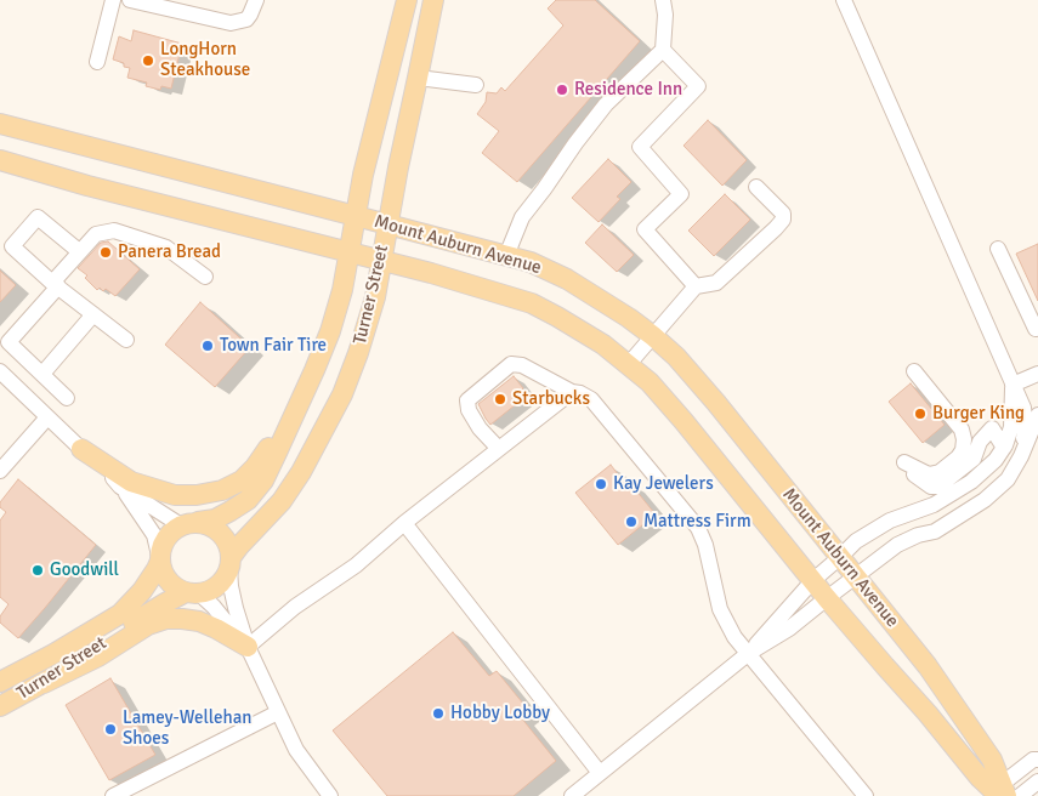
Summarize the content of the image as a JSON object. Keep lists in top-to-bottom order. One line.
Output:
{"streets":{"main road":["Mount Auburn Avenue","Turner Street"]},"crossings":[["Mount Auburn Avenue","Turner Street"]],"places":["LongHorn Steakhouse","Residence Inn","Panera Bread","Town Fair Tire","Starbucks","Burger King","Kay Jewelers","Mattress Firm","Goodwill","Hobby Lobby","Lamey-Wellehan Shoes"]}
